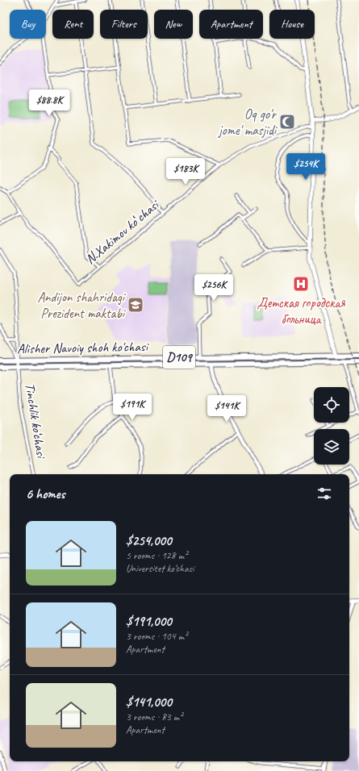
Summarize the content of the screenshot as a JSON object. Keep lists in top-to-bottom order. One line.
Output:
{"streets":{"main road":["Alisher Navoiy shoh ko'chasi","D109"],"street":["N.Xakimov koʻchasi","Tinchlik kо‘chasi"]},"crossings":[["Alisher Navoiy shoh ko'chasi","Tinchlik kо‘chasi"]],"places":{"mosque":["Oq go'r jome' masjidi"],"hospital":["Детская городская больница"],"school or university":["Andijon shahridagi Prezident maktabi"]},"page":{"chip":["Buy","Rent","Filters","New","Apartment","House"],"price":["$88.8K","$254K","$183K","$256K","$191K","$141K"],"heading":"6 homes","list":[{"name":"$254,000","note":"5 rooms · 128 m² · Universitet kо‘chasi"},{"name":"$191,000","note":"3 rooms · 104 m² · Apartment"},{"name":"$141,000","note":"3 rooms · 83 m² · Apartment"}]}}
